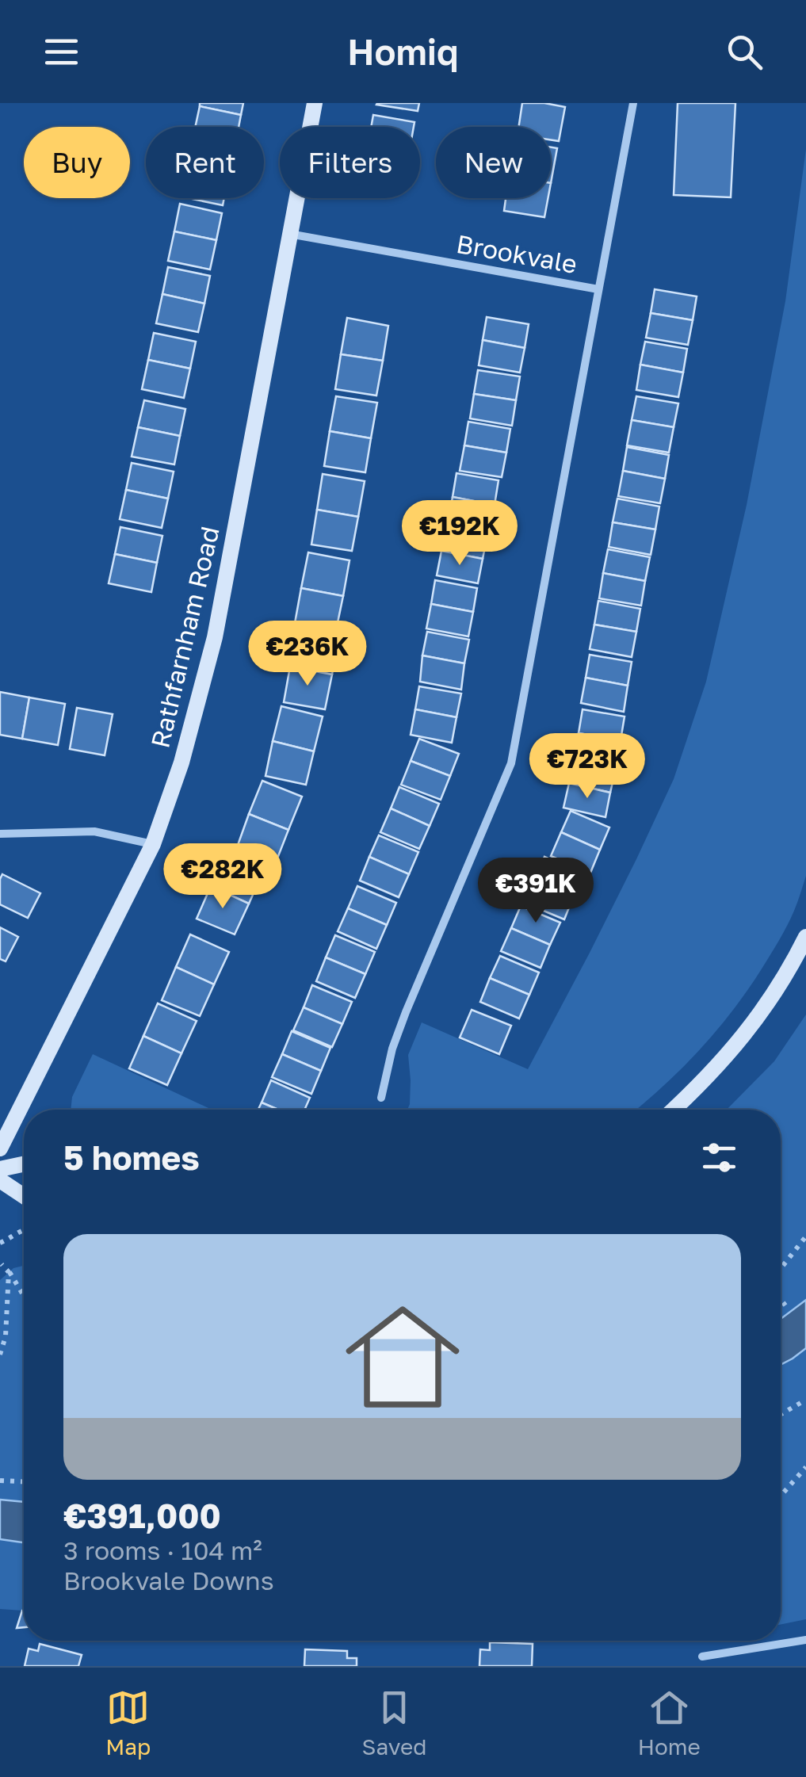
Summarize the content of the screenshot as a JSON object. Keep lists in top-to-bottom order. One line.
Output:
{"streets":{"main road":["Rathfarnham Road"],"street":["Brookvale"]},"crossings":[["Brookvale","Rathfarnham Road"]],"page":{"header":"Homiq","chip":["Buy","Rent","Filters","New"],"price":["€192K","€236K","€723K","€282K","€391K"],"heading":"5 homes","list":[{"name":"€391,000","note":"3 rooms · 104 m² · Brookvale Downs"}],"tabs":["Map","Saved","Home"]}}
